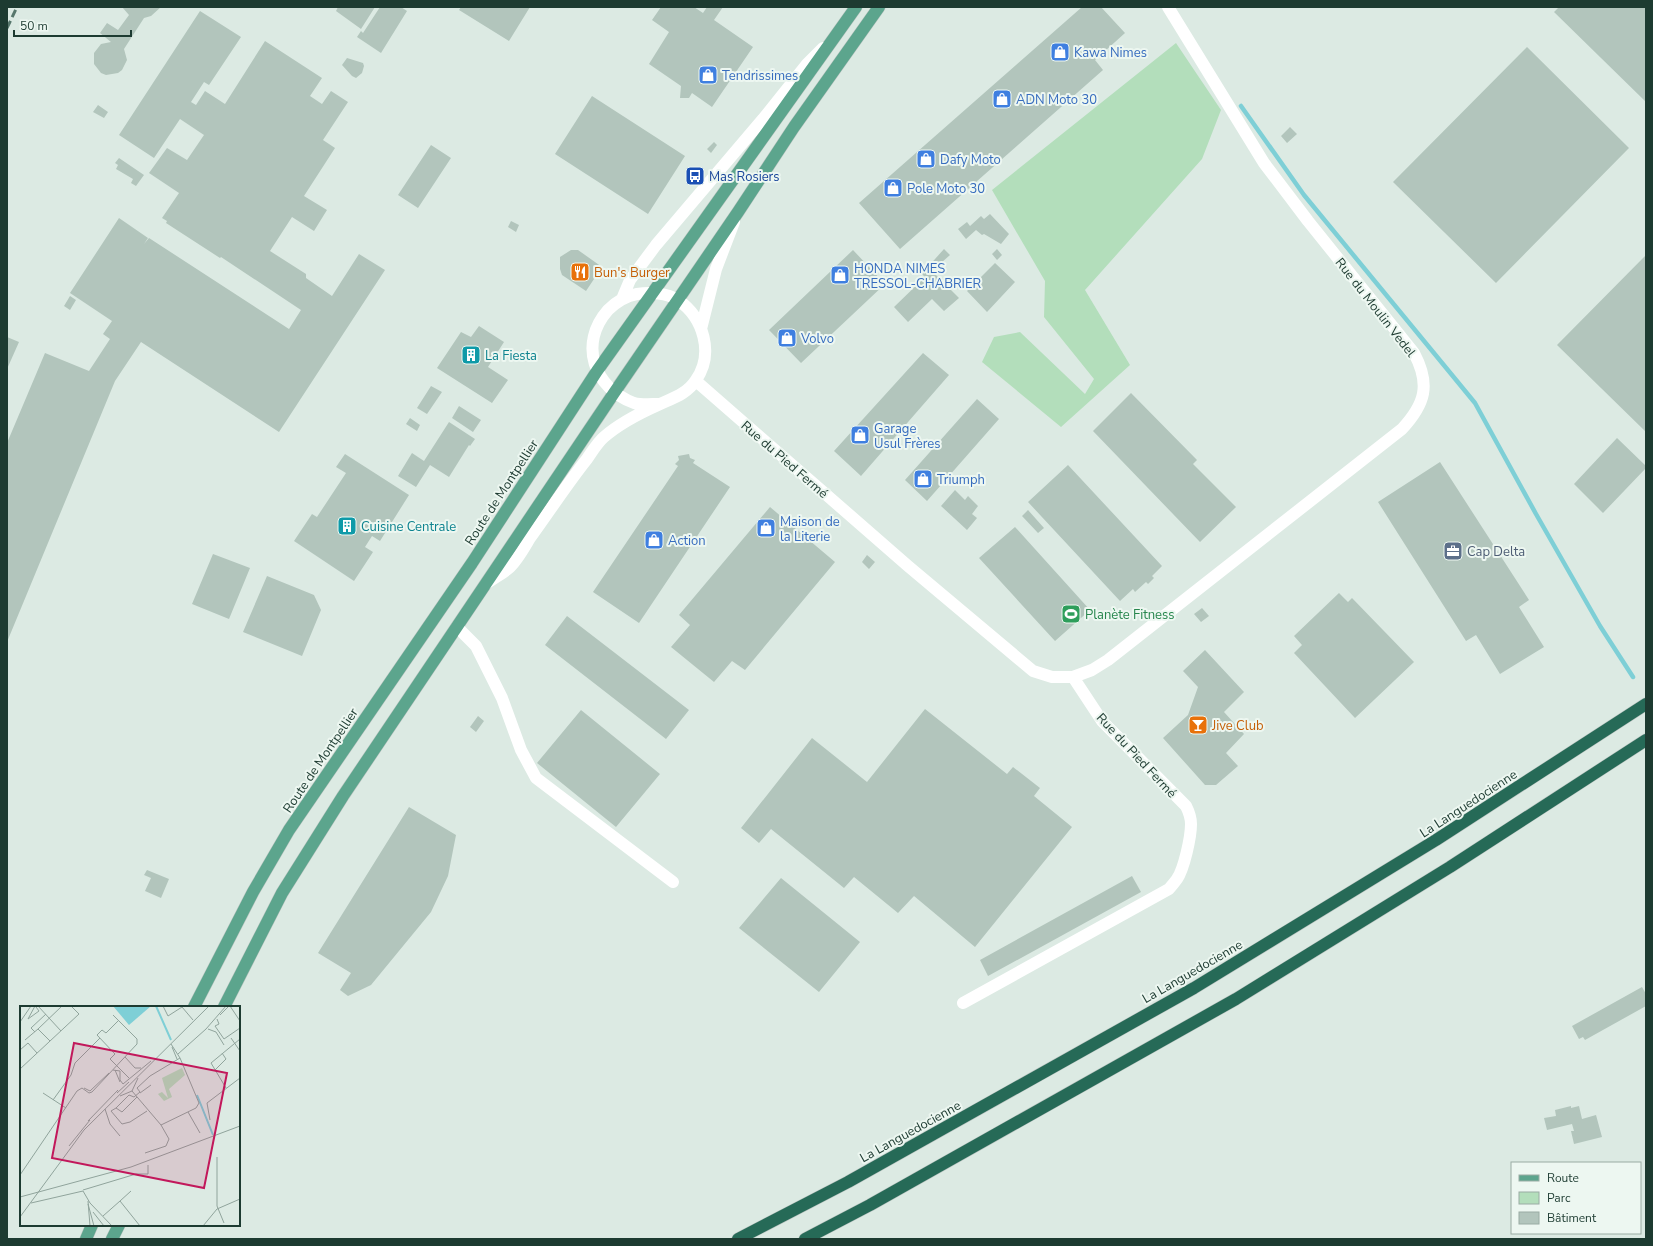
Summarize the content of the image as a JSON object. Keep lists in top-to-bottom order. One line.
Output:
{"streets":{"highway":["La Languedocienne"],"main road":["Route de Montpellier"],"street":["Rue du Moulin Vedel","Rue du Pied Fermé"]},"crossings":[["Rue du Moulin Vedel","Rue du Pied Fermé"]],"places":{"shop":["Kawa Nimes","Tendrissimes","ADN Moto 30","Dafy Moto","Pole Moto 30","HONDA NIMES TRESSOL-CHABRIER","Volvo","Garage Usul Frères","Triumph","Maison de la Literie","Action"],"bus stop":["Mas Rosiers"],"restaurant":["Bun's Burger"],"building":["La Fiesta","Cuisine Centrale"],"office":["Cap Delta"],"sports":["Planète Fitness"],"bar":["Jive Club"]},"legend":["Route","Parc","Bâtiment"],"scale_bar":"50 m"}
